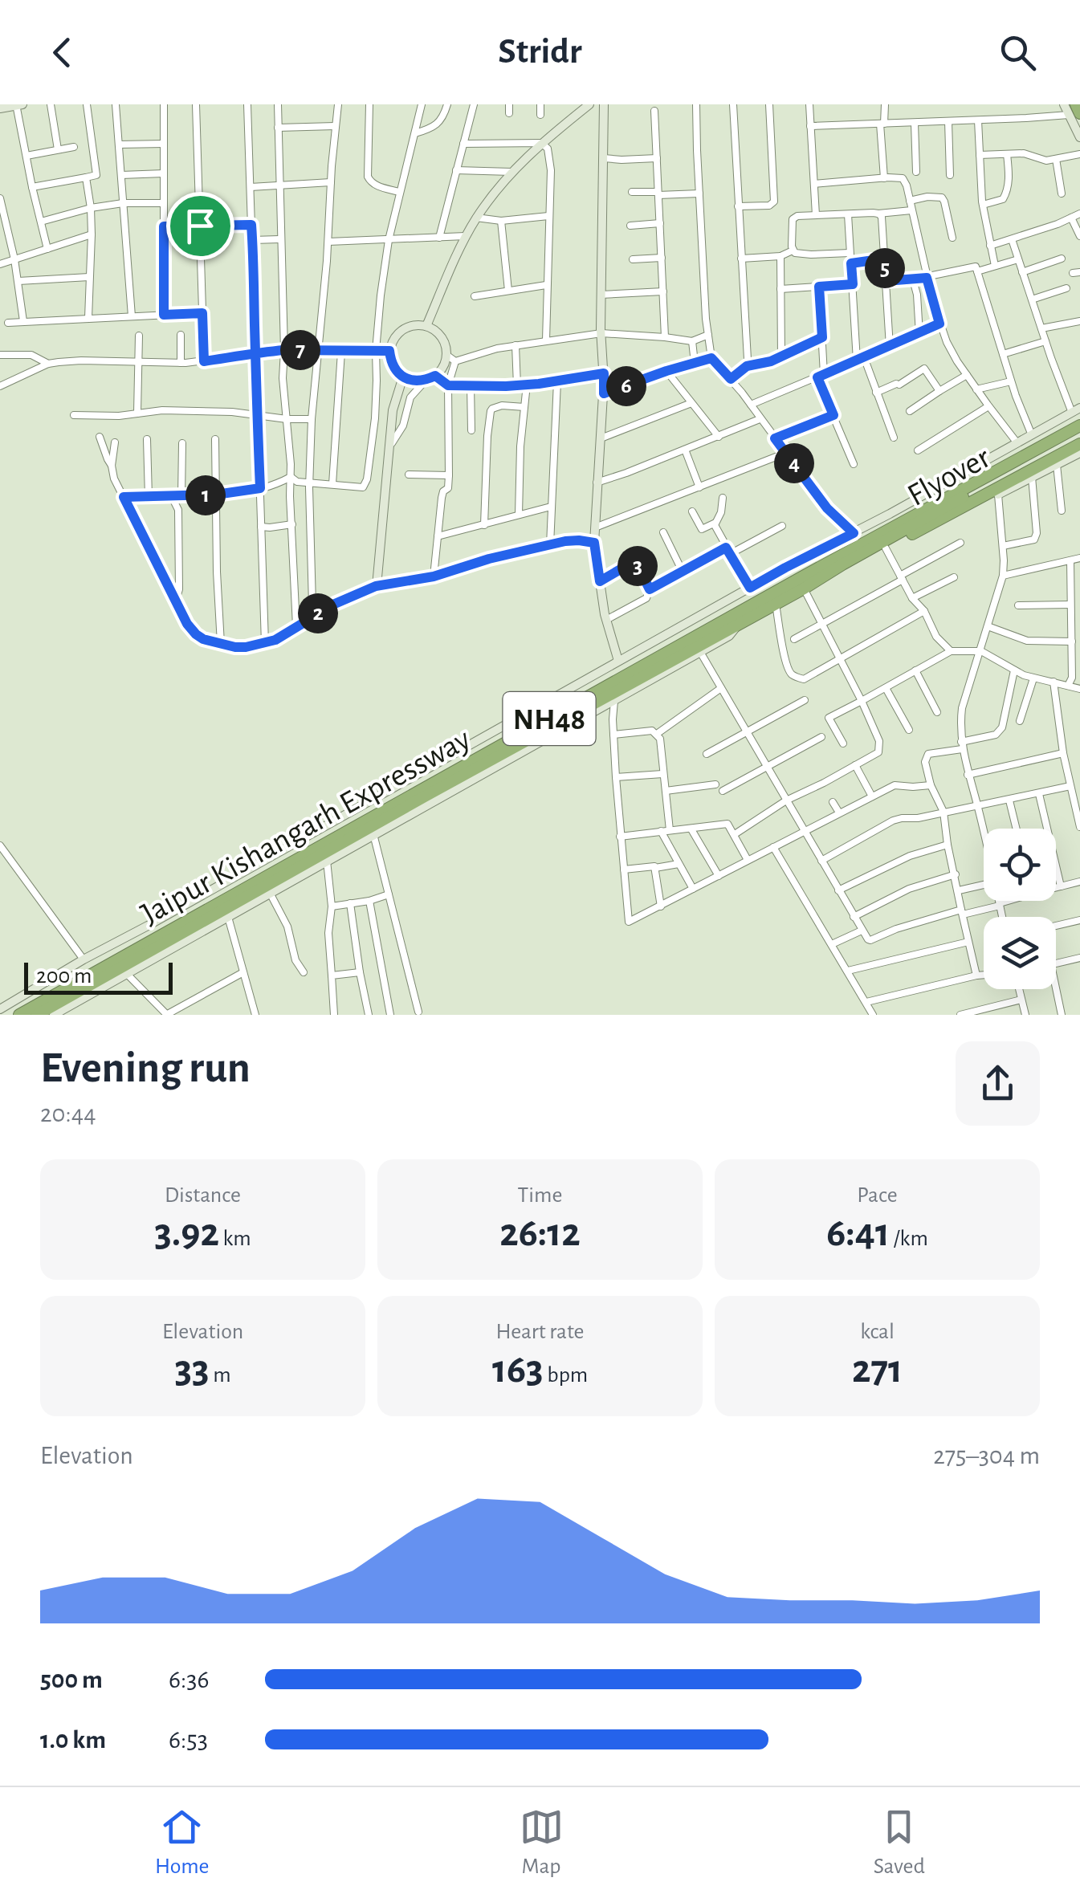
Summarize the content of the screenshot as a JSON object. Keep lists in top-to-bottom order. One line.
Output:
{"streets":{"highway":["Flyover","NH48","Jaipur Kishangarh Expressway"]},"crossings":[["Flyover","Jaipur Kishangarh Expressway"]],"scale_bar":"200 m","page":{"header":"Stridr","pins":["5","7","6","4","1","3","2"],"scale":"200 m","heading":["Evening run","20:44"],"stats":[["Distance","3.92 km"],["Time","26:12"],["Pace","6:41 /km"],["Elevation","33 m"],["Heart rate","163 bpm"],["kcal","271"]],"chart":["Elevation","275–304 m"],"list":[{"name":"500 m","note":"6:36"},{"name":"1.0 km","note":"6:53"}],"tabs":["Home","Map","Saved"]}}
